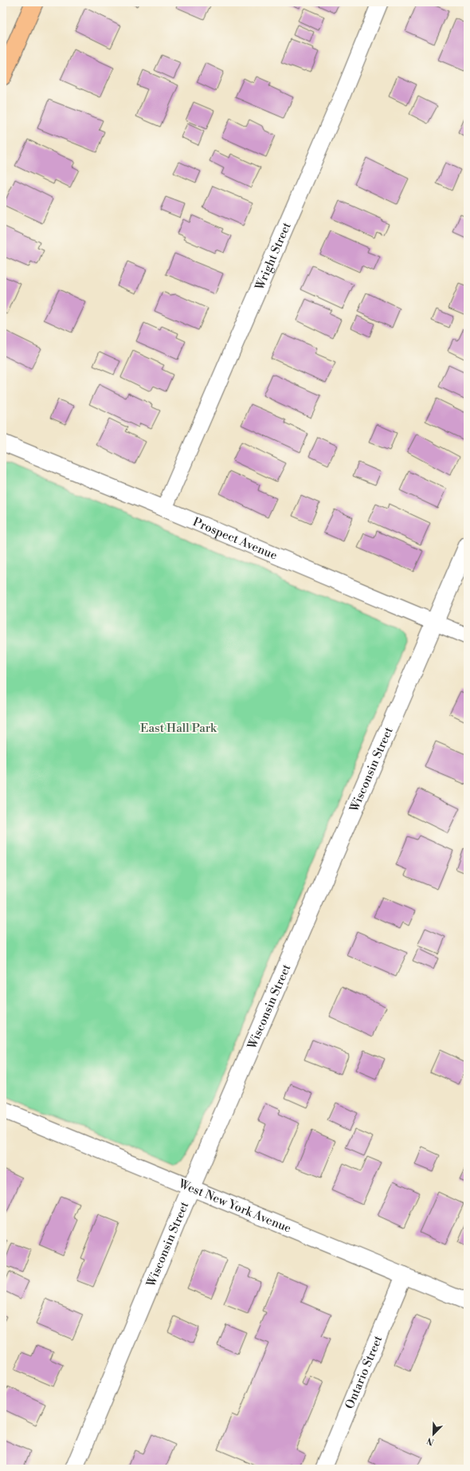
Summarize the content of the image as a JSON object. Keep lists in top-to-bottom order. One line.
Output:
{"streets":{"street":["Wright Street","Prospect Avenue","Wisconsin Street","West New York Avenue","Ontario Street"]},"crossings":[["Wright Street","Prospect Avenue"],["Prospect Avenue","Wisconsin Street"],["Wisconsin Street","West New York Avenue"],["West New York Avenue","Ontario Street"]],"parks":["East Hall Park"],"north":"bottom left"}
